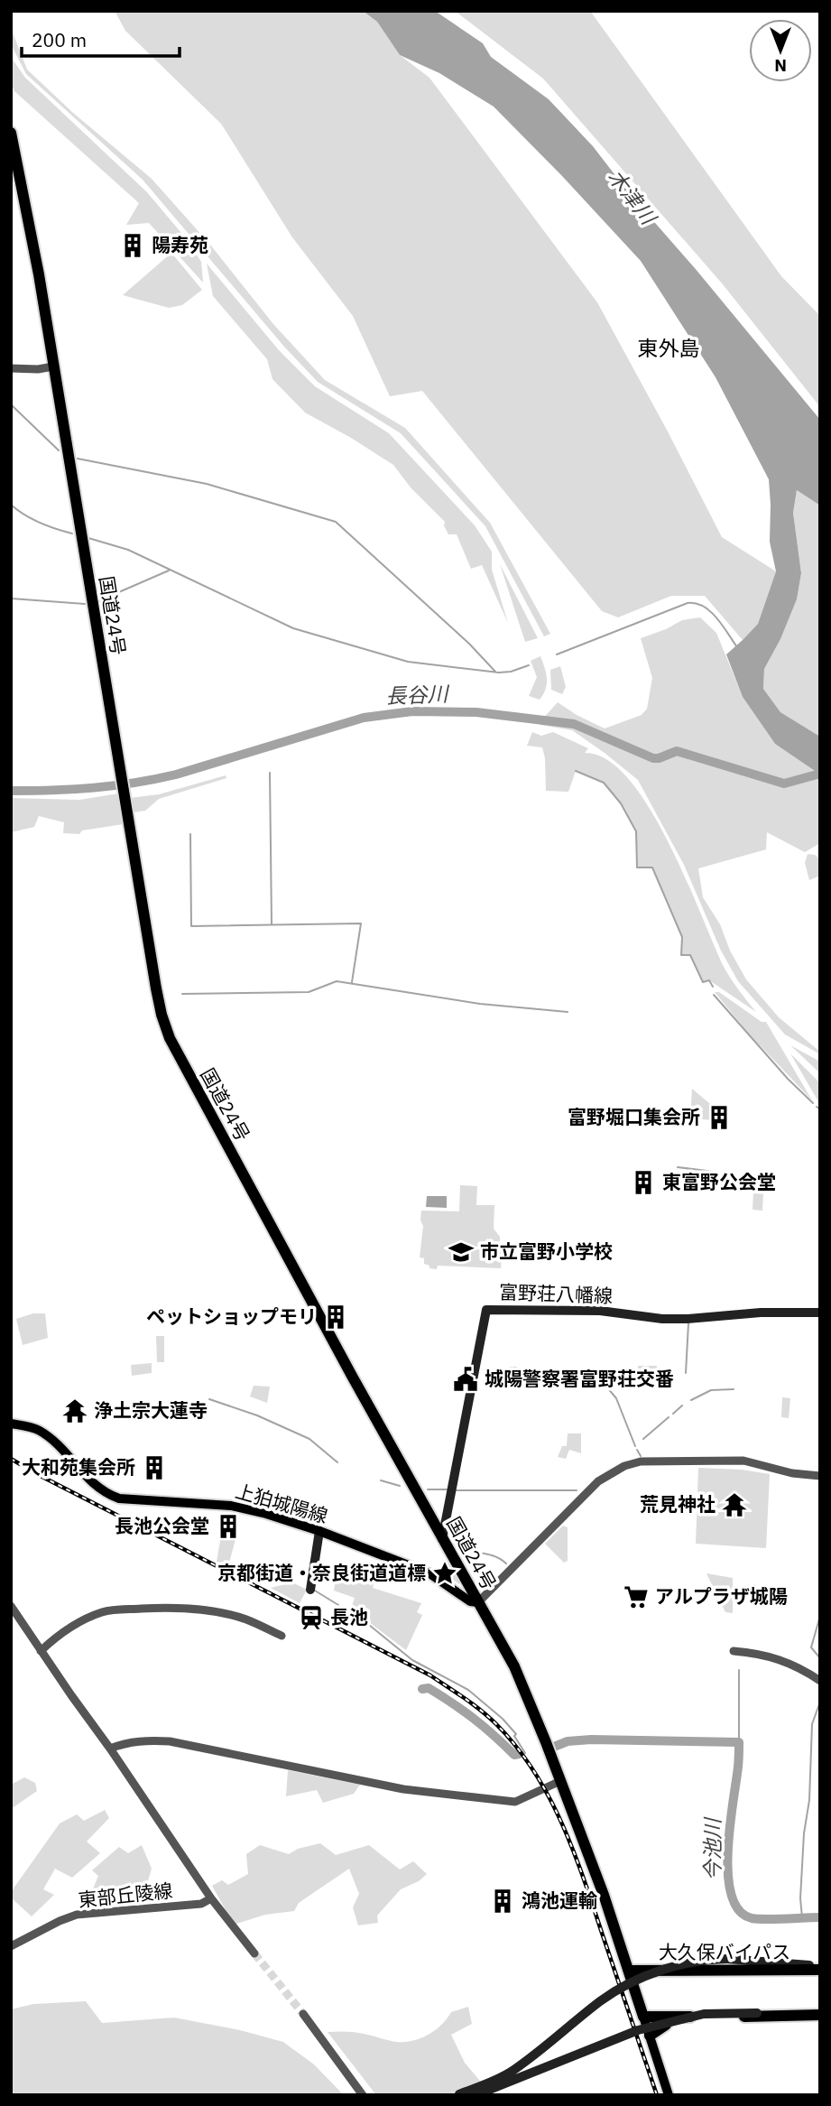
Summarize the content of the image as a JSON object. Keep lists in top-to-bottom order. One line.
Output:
{"streets":{"highway":["国道24号","大久保バイパス"],"main road":["富野荘八幡線","上狛城陽線"],"street":["東部丘陵線"]},"crossings":[["国道24号","富野荘八幡線"],["国道24号","上狛城陽線"],["国道24号","大久保バイパス"]],"districts":["東外島"],"water":["木津川","長谷川","今池川"],"places":{"building":["陽寿苑","富野堀口集会所","東富野公会堂","ペットショップモリ","大和苑集会所","長池公会堂","鴻池運輸"],"school or university":["市立富野小学校"],"public building":["城陽警察署富野荘交番"],"temple":["浄土宗大蓮寺","荒見神社"],"place":["京都街道・奈良街道道標"],"supermarket":["アルプラザ城陽"],"station":["長池"]},"scale_bar":"200 m","north":"bottom"}
